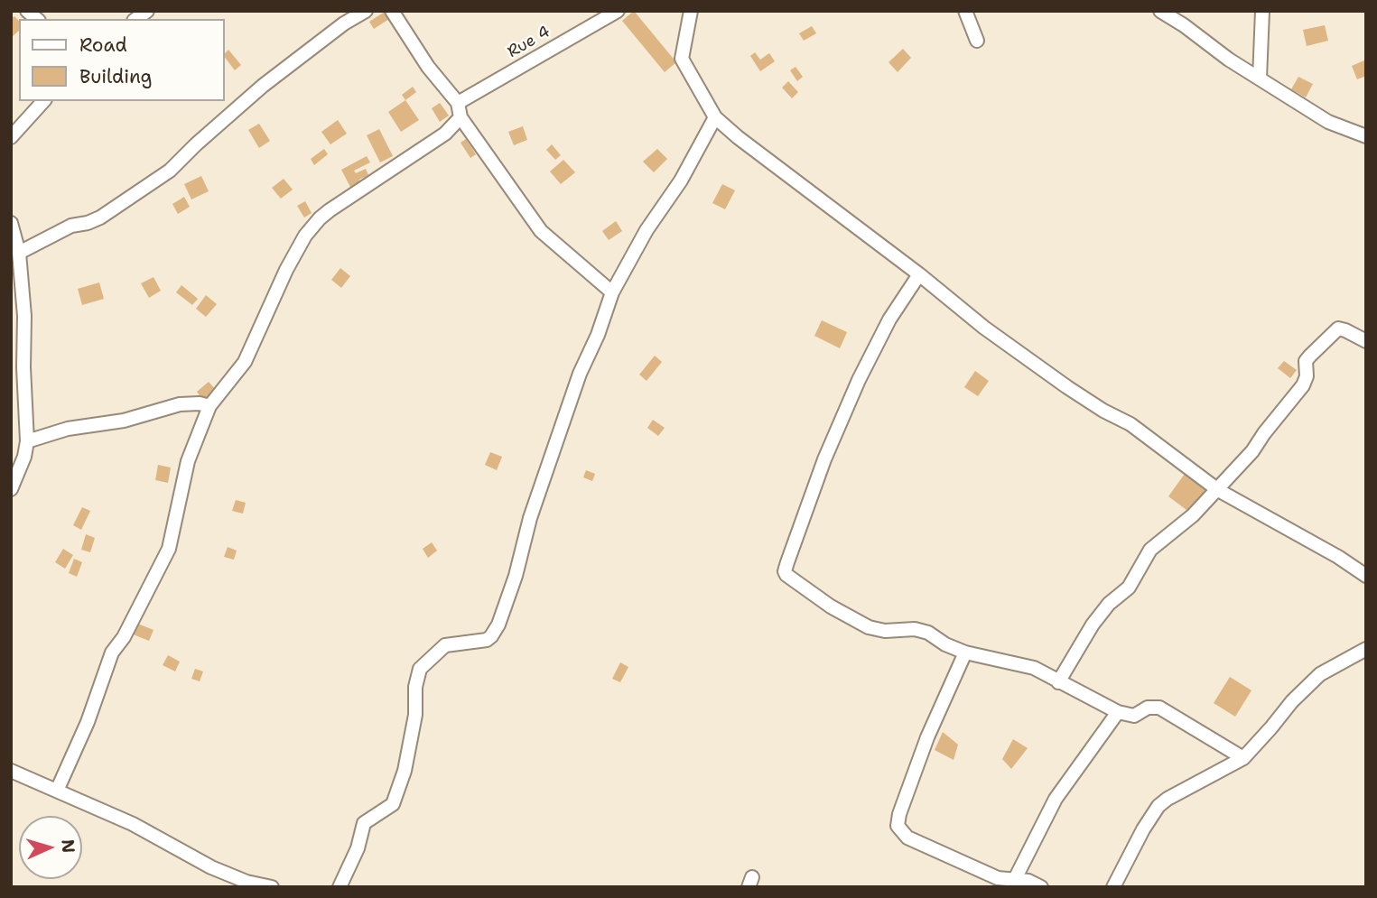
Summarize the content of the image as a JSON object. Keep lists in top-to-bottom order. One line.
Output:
{"streets":{"street":["Rue 4"]},"legend":["Road","Building"],"north":"right"}
